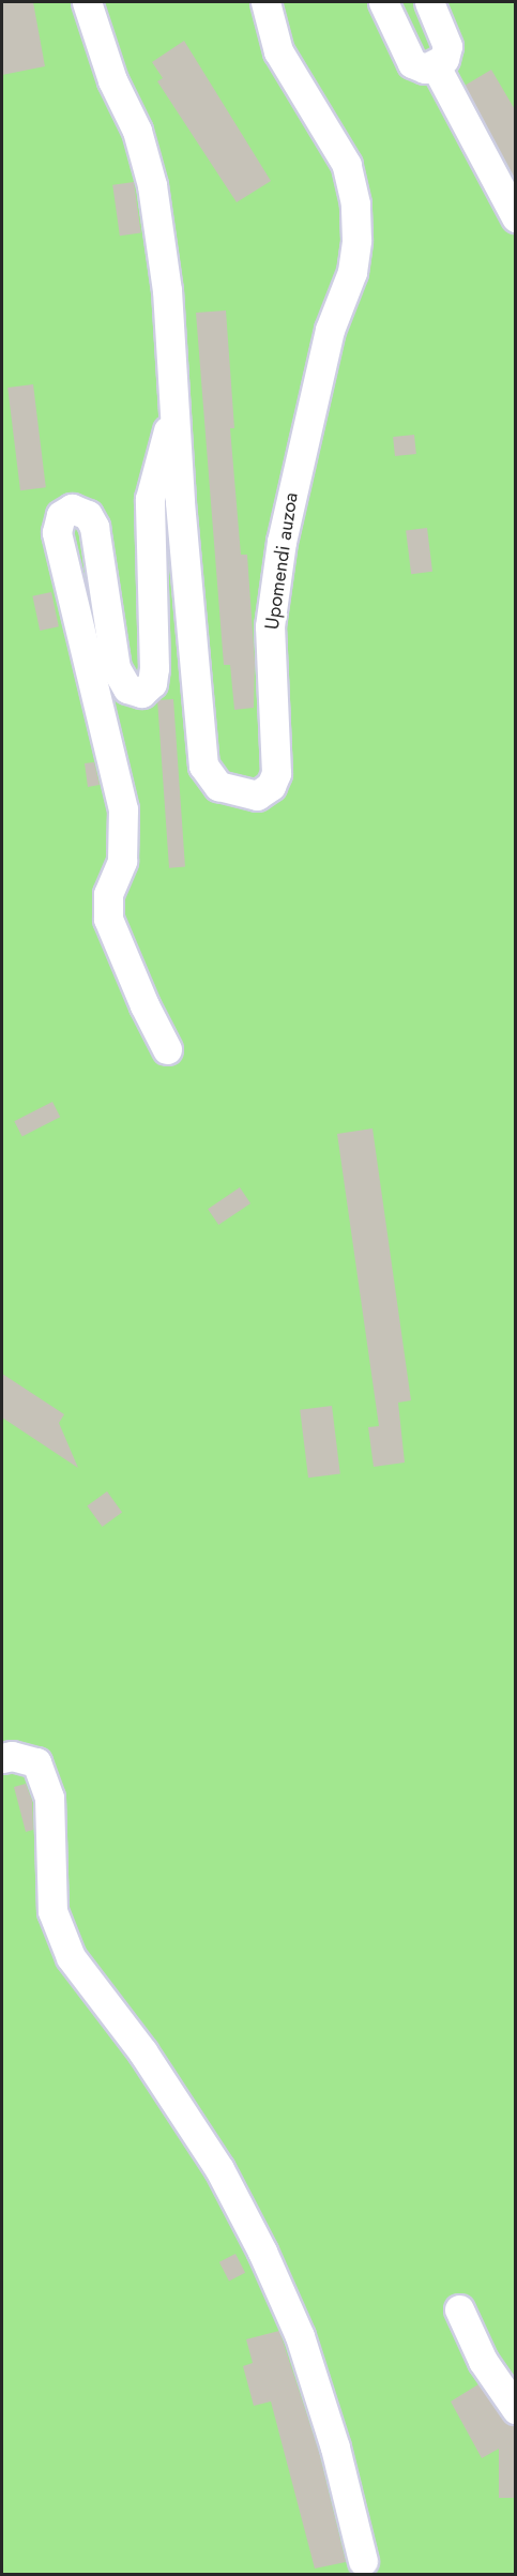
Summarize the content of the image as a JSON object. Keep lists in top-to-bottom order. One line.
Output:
{"streets":{"lane":["Upomendi auzoa"]}}
